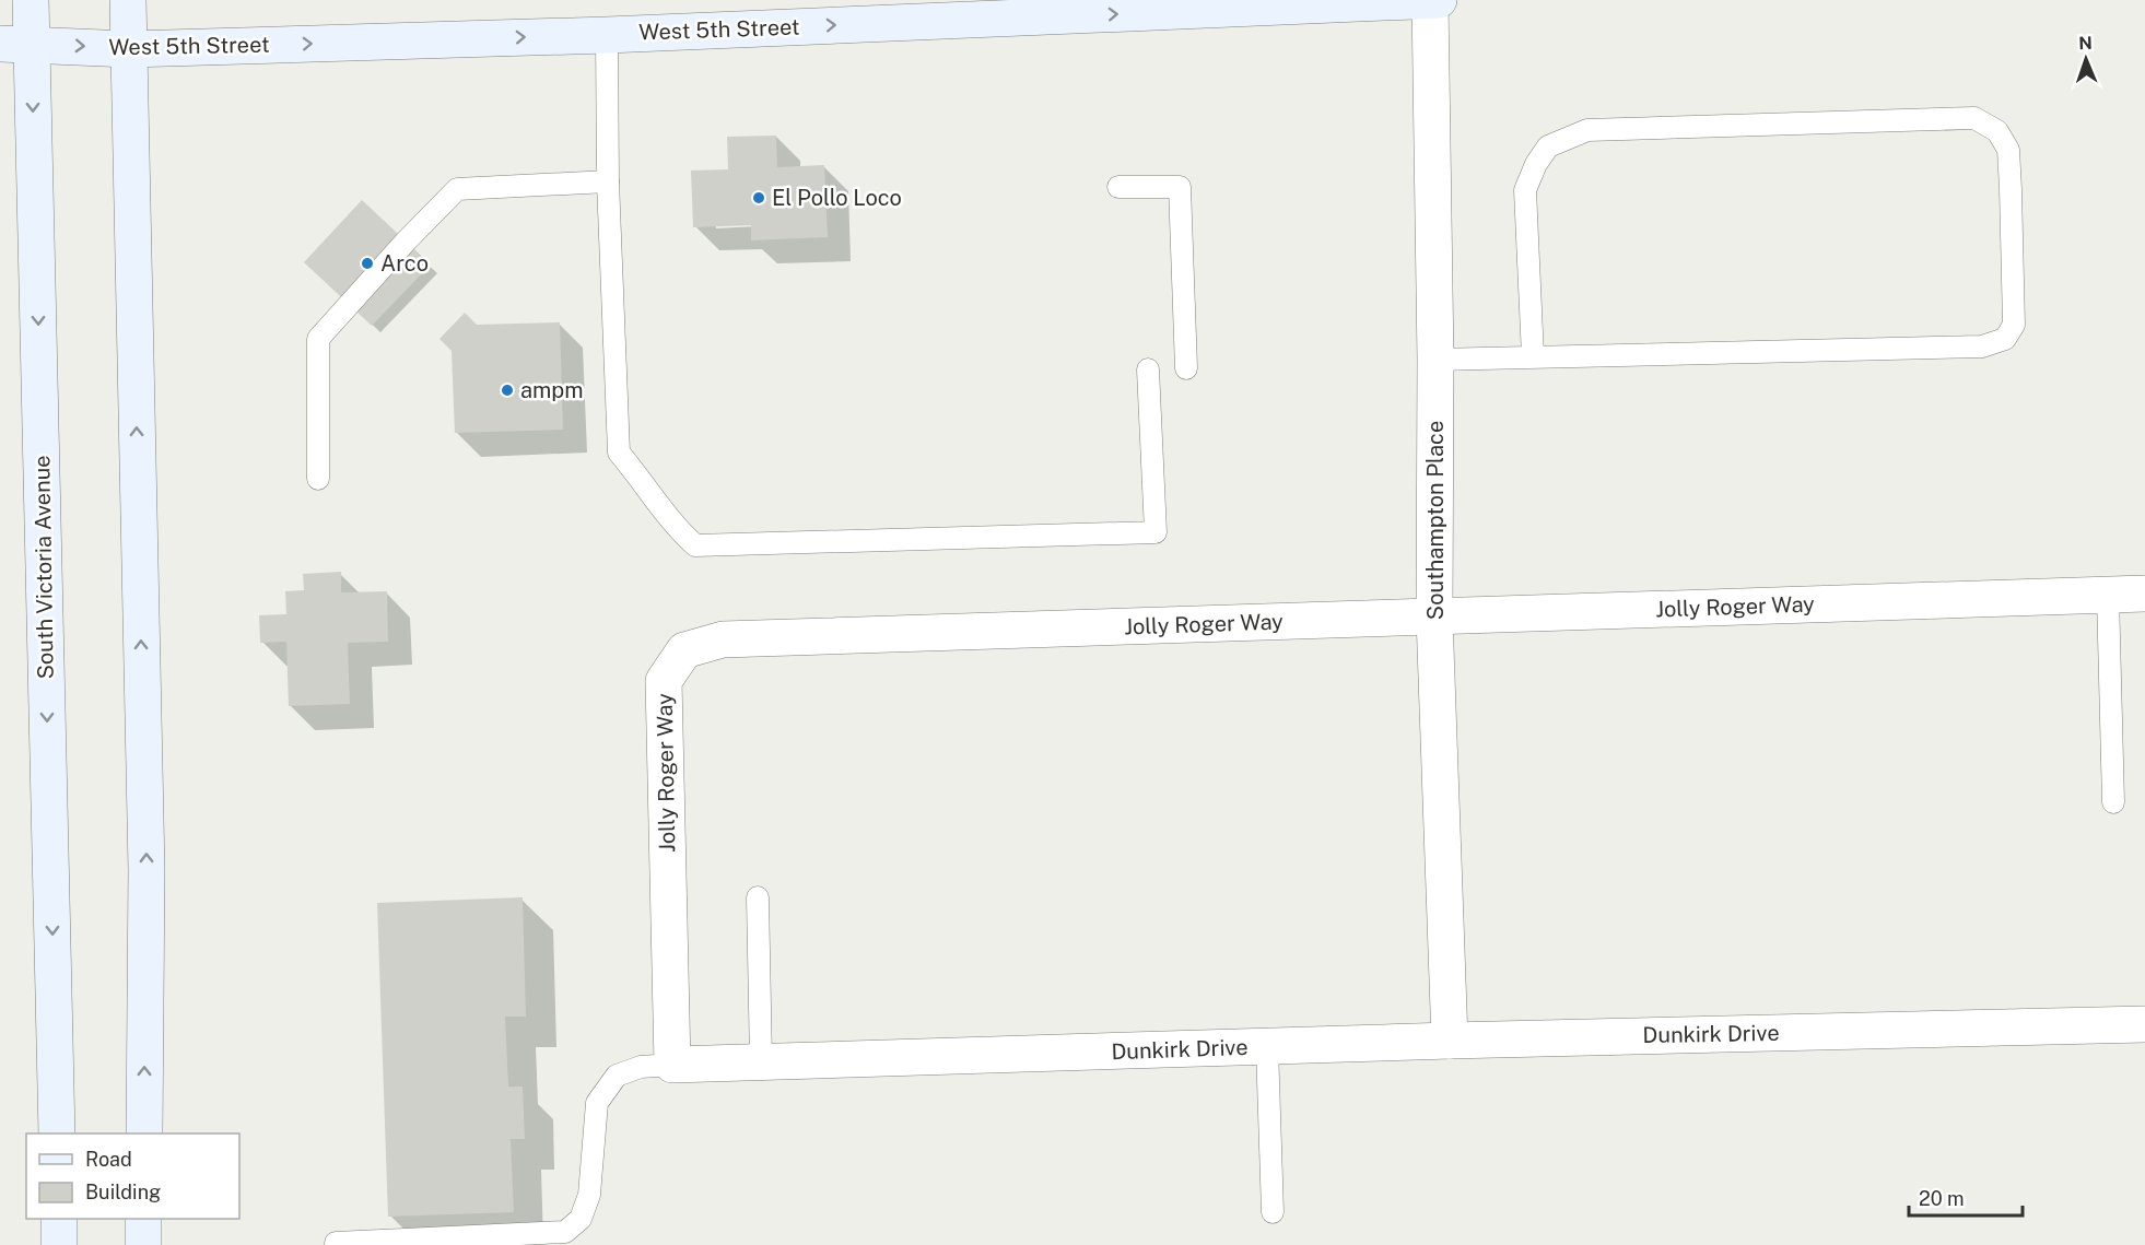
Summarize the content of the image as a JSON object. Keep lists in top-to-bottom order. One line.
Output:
{"streets":{"main road":["West 5th Street","South Victoria Avenue"],"street":["Southampton Place","Jolly Roger Way","Dunkirk Drive"]},"crossings":[["West 5th Street","Southampton Place"],["West 5th Street","South Victoria Avenue"],["Southampton Place","Jolly Roger Way"],["Southampton Place","Dunkirk Drive"],["Jolly Roger Way","Dunkirk Drive"]],"one_way":["West 5th Street"],"places":["El Pollo Loco","Arco","ampm"],"legend":["Road","Building"],"scale_bar":"20 m","north":"top"}
